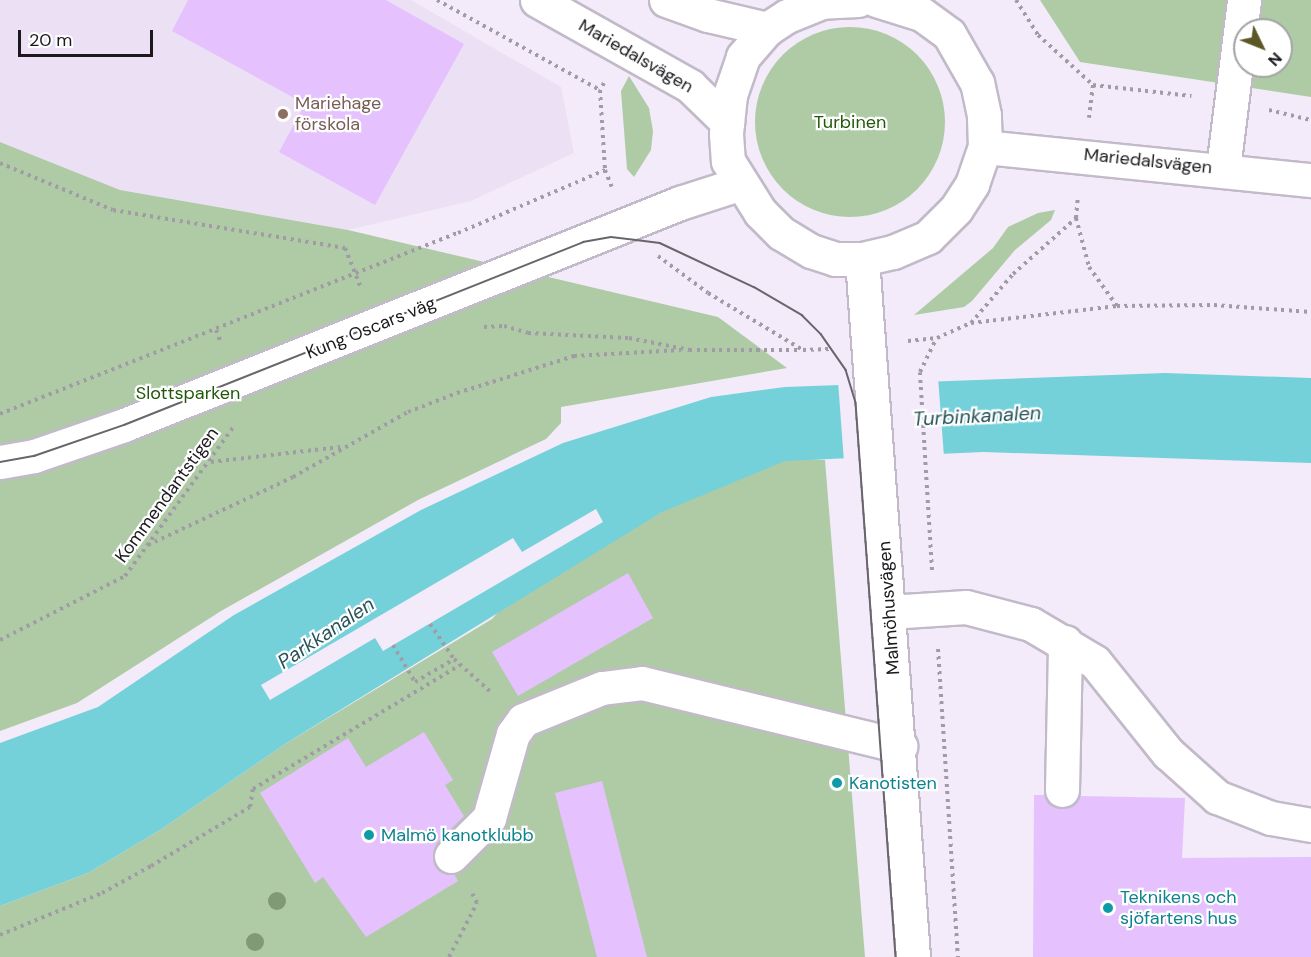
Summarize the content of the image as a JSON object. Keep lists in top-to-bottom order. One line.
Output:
{"streets":{"street":["Mariedalsvägen","Kung Oscars väg","Malmöhusvägen"],"path":["Kommendantstigen"]},"crossings":[["Kung Oscars väg","Kommendantstigen"]],"water":["Turbinkanalen","Parkkanalen"],"parks":["Turbinen","Slottsparken"],"places":["Mariehage förskola","Kanotisten","Malmö kanotklubb","Teknikens och sjöfartens hus"],"scale_bar":"20 m","north":"bottom right"}
